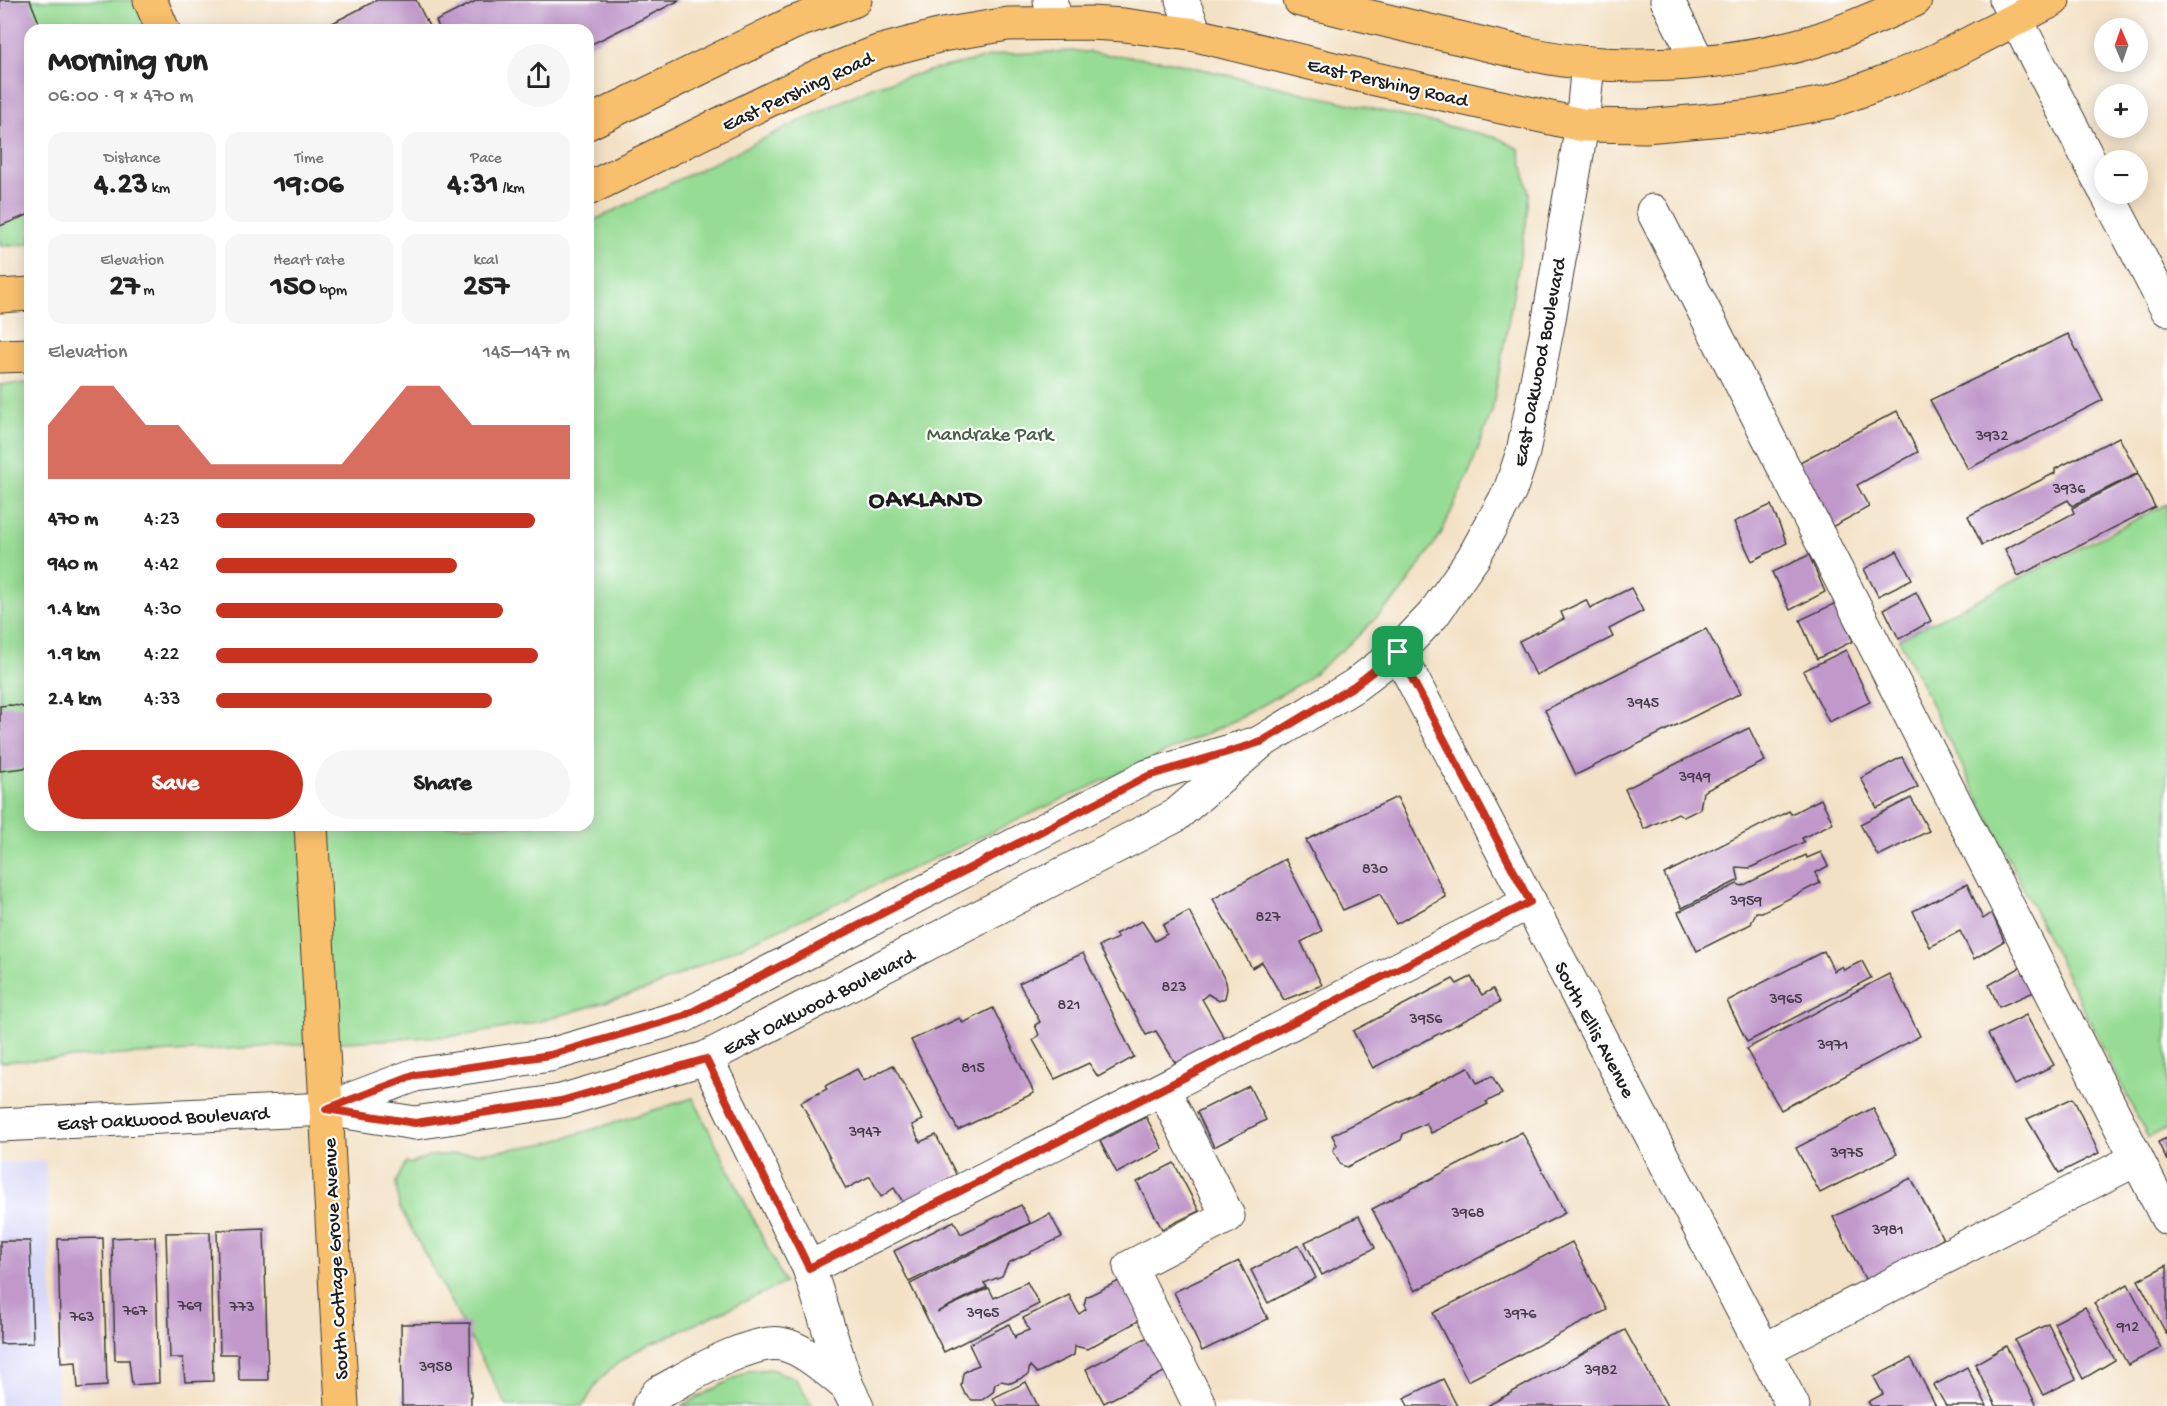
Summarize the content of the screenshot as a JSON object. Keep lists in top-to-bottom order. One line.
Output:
{"streets":{"main road":["East Pershing Road","South Cottage Grove Avenue"],"street":["East Oakwood Boulevard","South Ellis Avenue"]},"crossings":[["East Pershing Road","East Oakwood Boulevard"],["East Oakwood Boulevard","South Ellis Avenue"],["East Oakwood Boulevard","South Cottage Grove Avenue"]],"districts":["OAKLAND"],"parks":["Mandrake Park"],"house_numbers":["3932","3936","3945","3949","830","3959","827","823","3965","821","3956","3971","815","3947","3975","3968","3981","769","773","767","3965","3976","763","912","3958","3982"],"north":"top","page":{"map_buttons":["+","−"],"heading":["Morning run","06:00 · 9 × 470 m"],"stats":[["Distance","4.23 km"],["Time","19:06"],["Pace","4:31 /km"],["Elevation","27 m"],["Heart rate","150 bpm"],["kcal","257"]],"chart":["Elevation","145–147 m"],"list":[{"name":"470 m","note":"4:23"},{"name":"940 m","note":"4:42"},{"name":"1.4 km","note":"4:30"},{"name":"1.9 km","note":"4:22"},{"name":"2.4 km","note":"4:33"}],"buttons":["Save","Share"]}}
